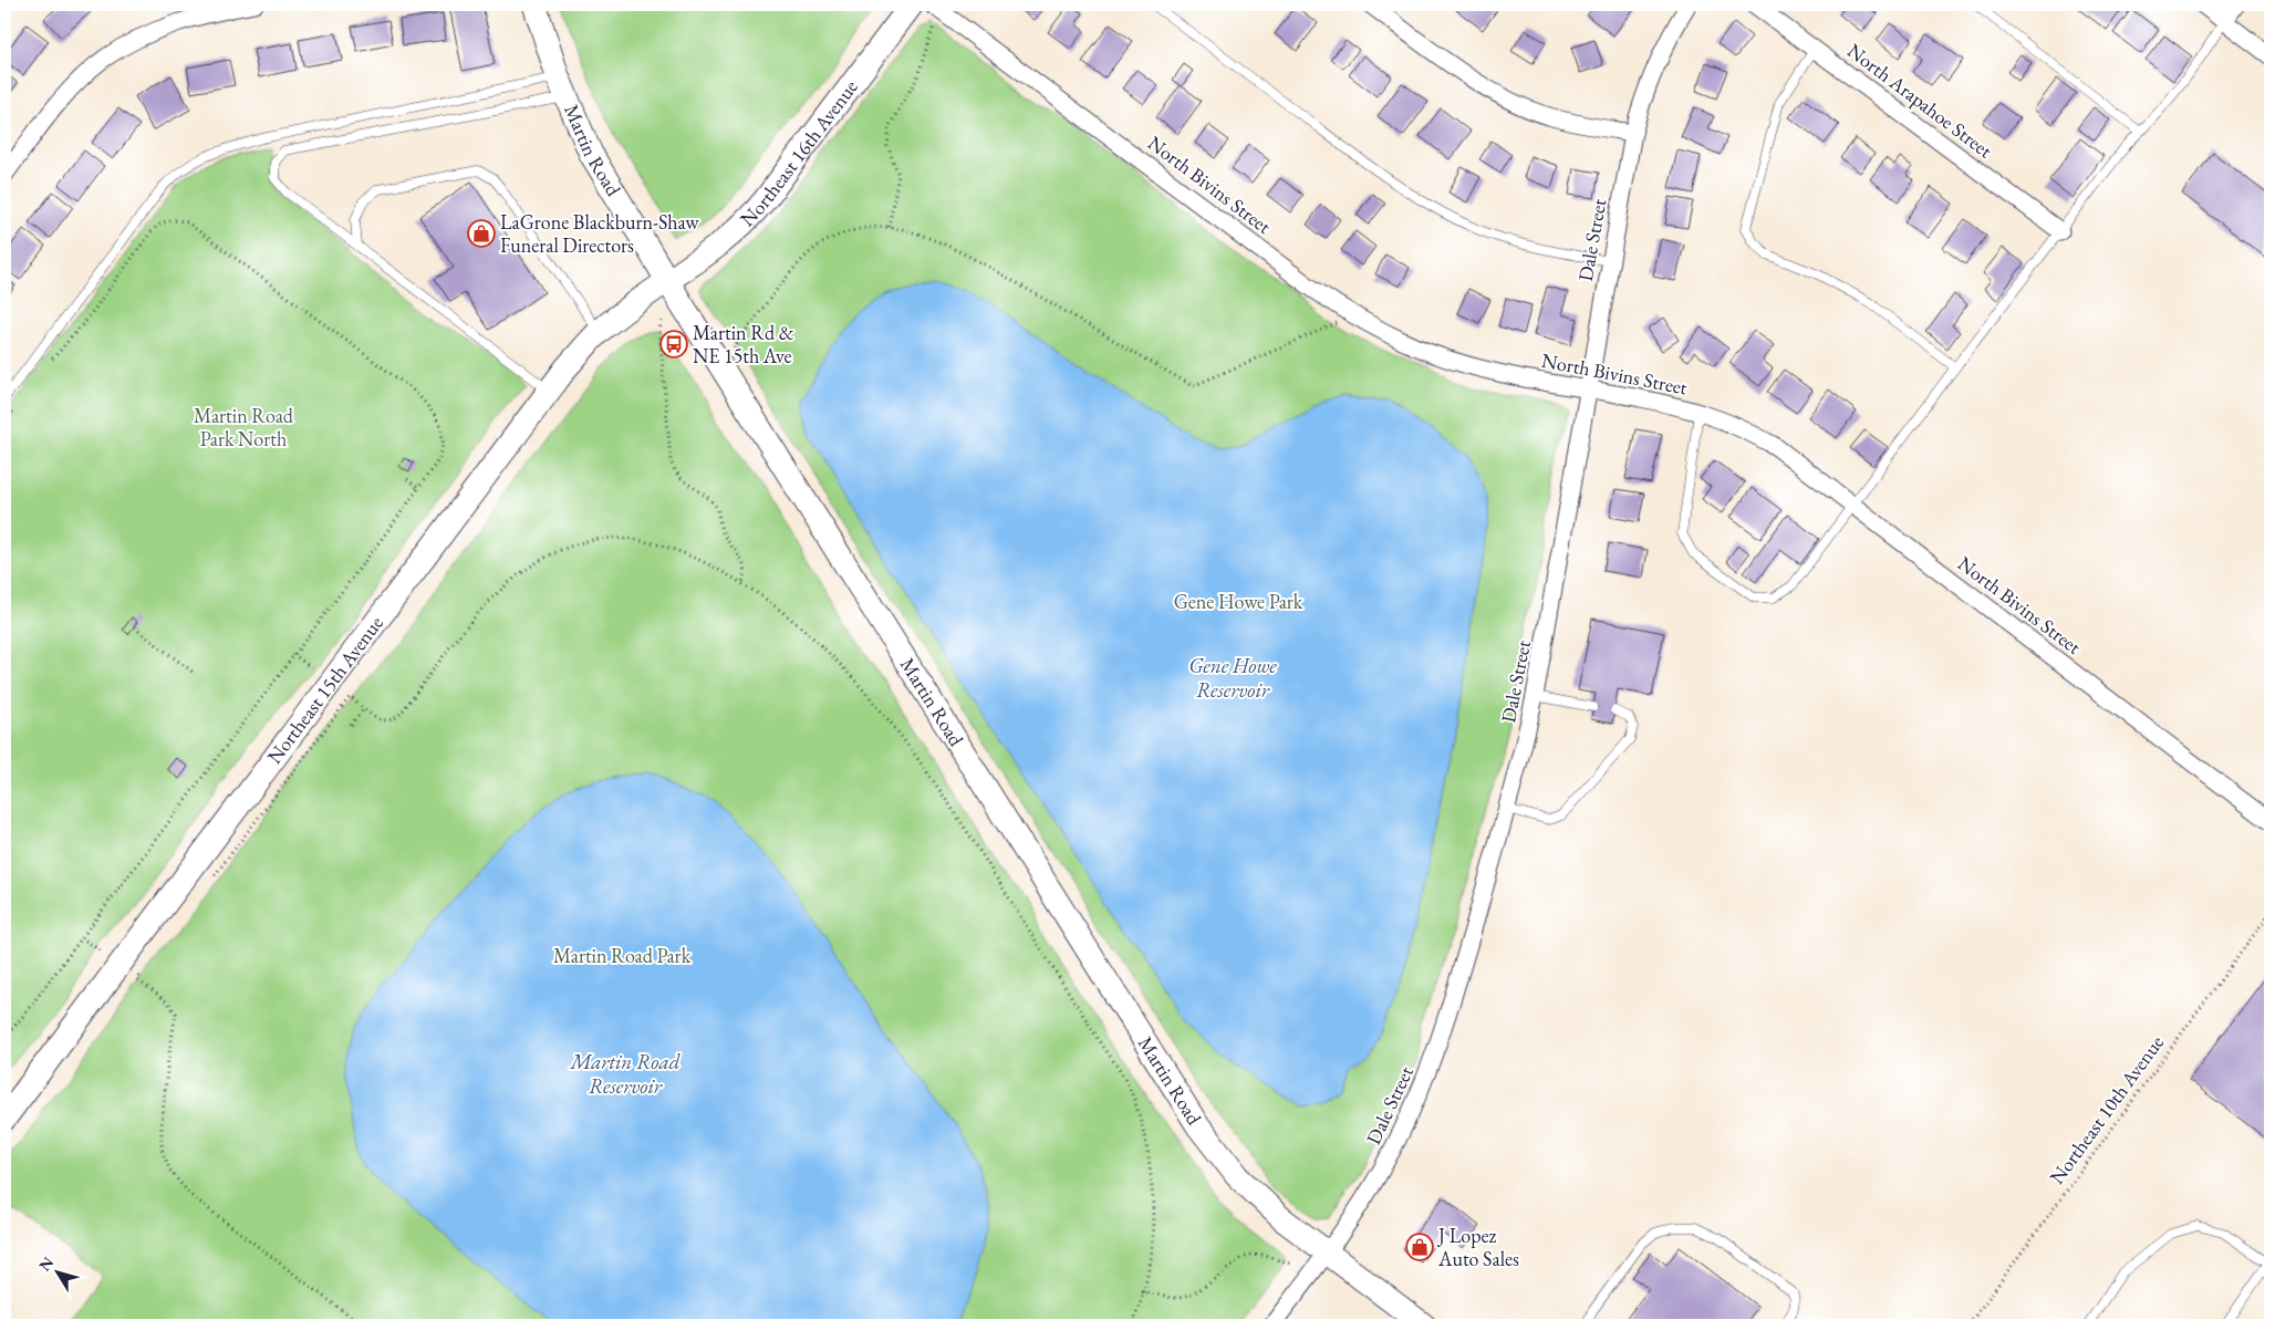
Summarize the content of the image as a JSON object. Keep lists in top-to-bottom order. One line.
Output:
{"streets":{"street":["North Arapahoe Street","Martin Road","Northeast 16th Avenue","North Bivins Street","Dale Street","Northeast 15th Avenue"],"path":["Northeast 10th Avenue"]},"crossings":[["Martin Road","Northeast 16th Avenue"],["Martin Road","Dale Street"],["Martin Road","Northeast 15th Avenue"],["Northeast 16th Avenue","Northeast 15th Avenue"],["North Bivins Street","Dale Street"]],"water":["Gene Howe Reservoir","Martin Road Reservoir"],"parks":["Martin Road Park North","Gene Howe Park","Martin Road Park"],"places":{"shop":["LaGrone Blackburn-Shaw Funeral Directors","J Lopez Auto Sales"],"bus stop":["Martin Rd & NE 15th Ave"]},"north":"top left"}
